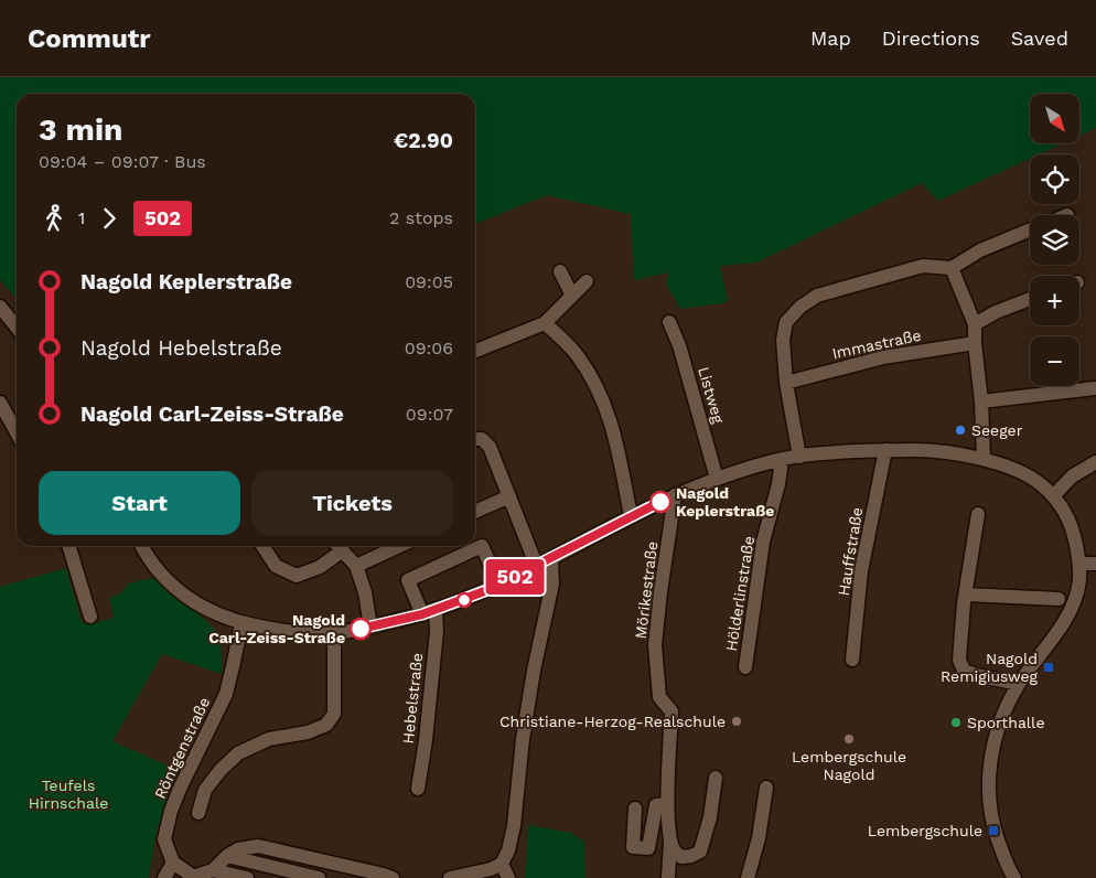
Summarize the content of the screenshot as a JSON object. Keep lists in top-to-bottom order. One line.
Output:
{"streets":{"street":["Immastraße","Listweg","Hauffstraße","Mörikestraße","Hölderlinstraße","Hebelstraße","Röntgenstraße"]},"parks":["Teufels Hirnschale"],"places":{"other":["Seeger","Nagold Keplerstraße","Nagold Carl-Zeiss-Straße","Christiane-Herzog-Realschule","Sporthalle","Lembergschule Nagold"],"transit":["Nagold Remigiusweg","Lembergschule"]},"lines":["bus line 502"],"north":"bottom right","page":{"header":"Commutr","nav":["Map","Directions","Saved"],"on_map":"502","map_buttons":["+","−"],"heading":["3 min","09:04 – 09:07 · Bus","€2.90"],"legs":["1","502","2 stops"],"list":[{"name":"Nagold Keplerstraße","value":"09:05"},{"name":"Nagold Hebelstraße","value":"09:06"},{"name":"Nagold Carl-Zeiss-Straße","value":"09:07"}],"buttons":["Start","Tickets"]}}
